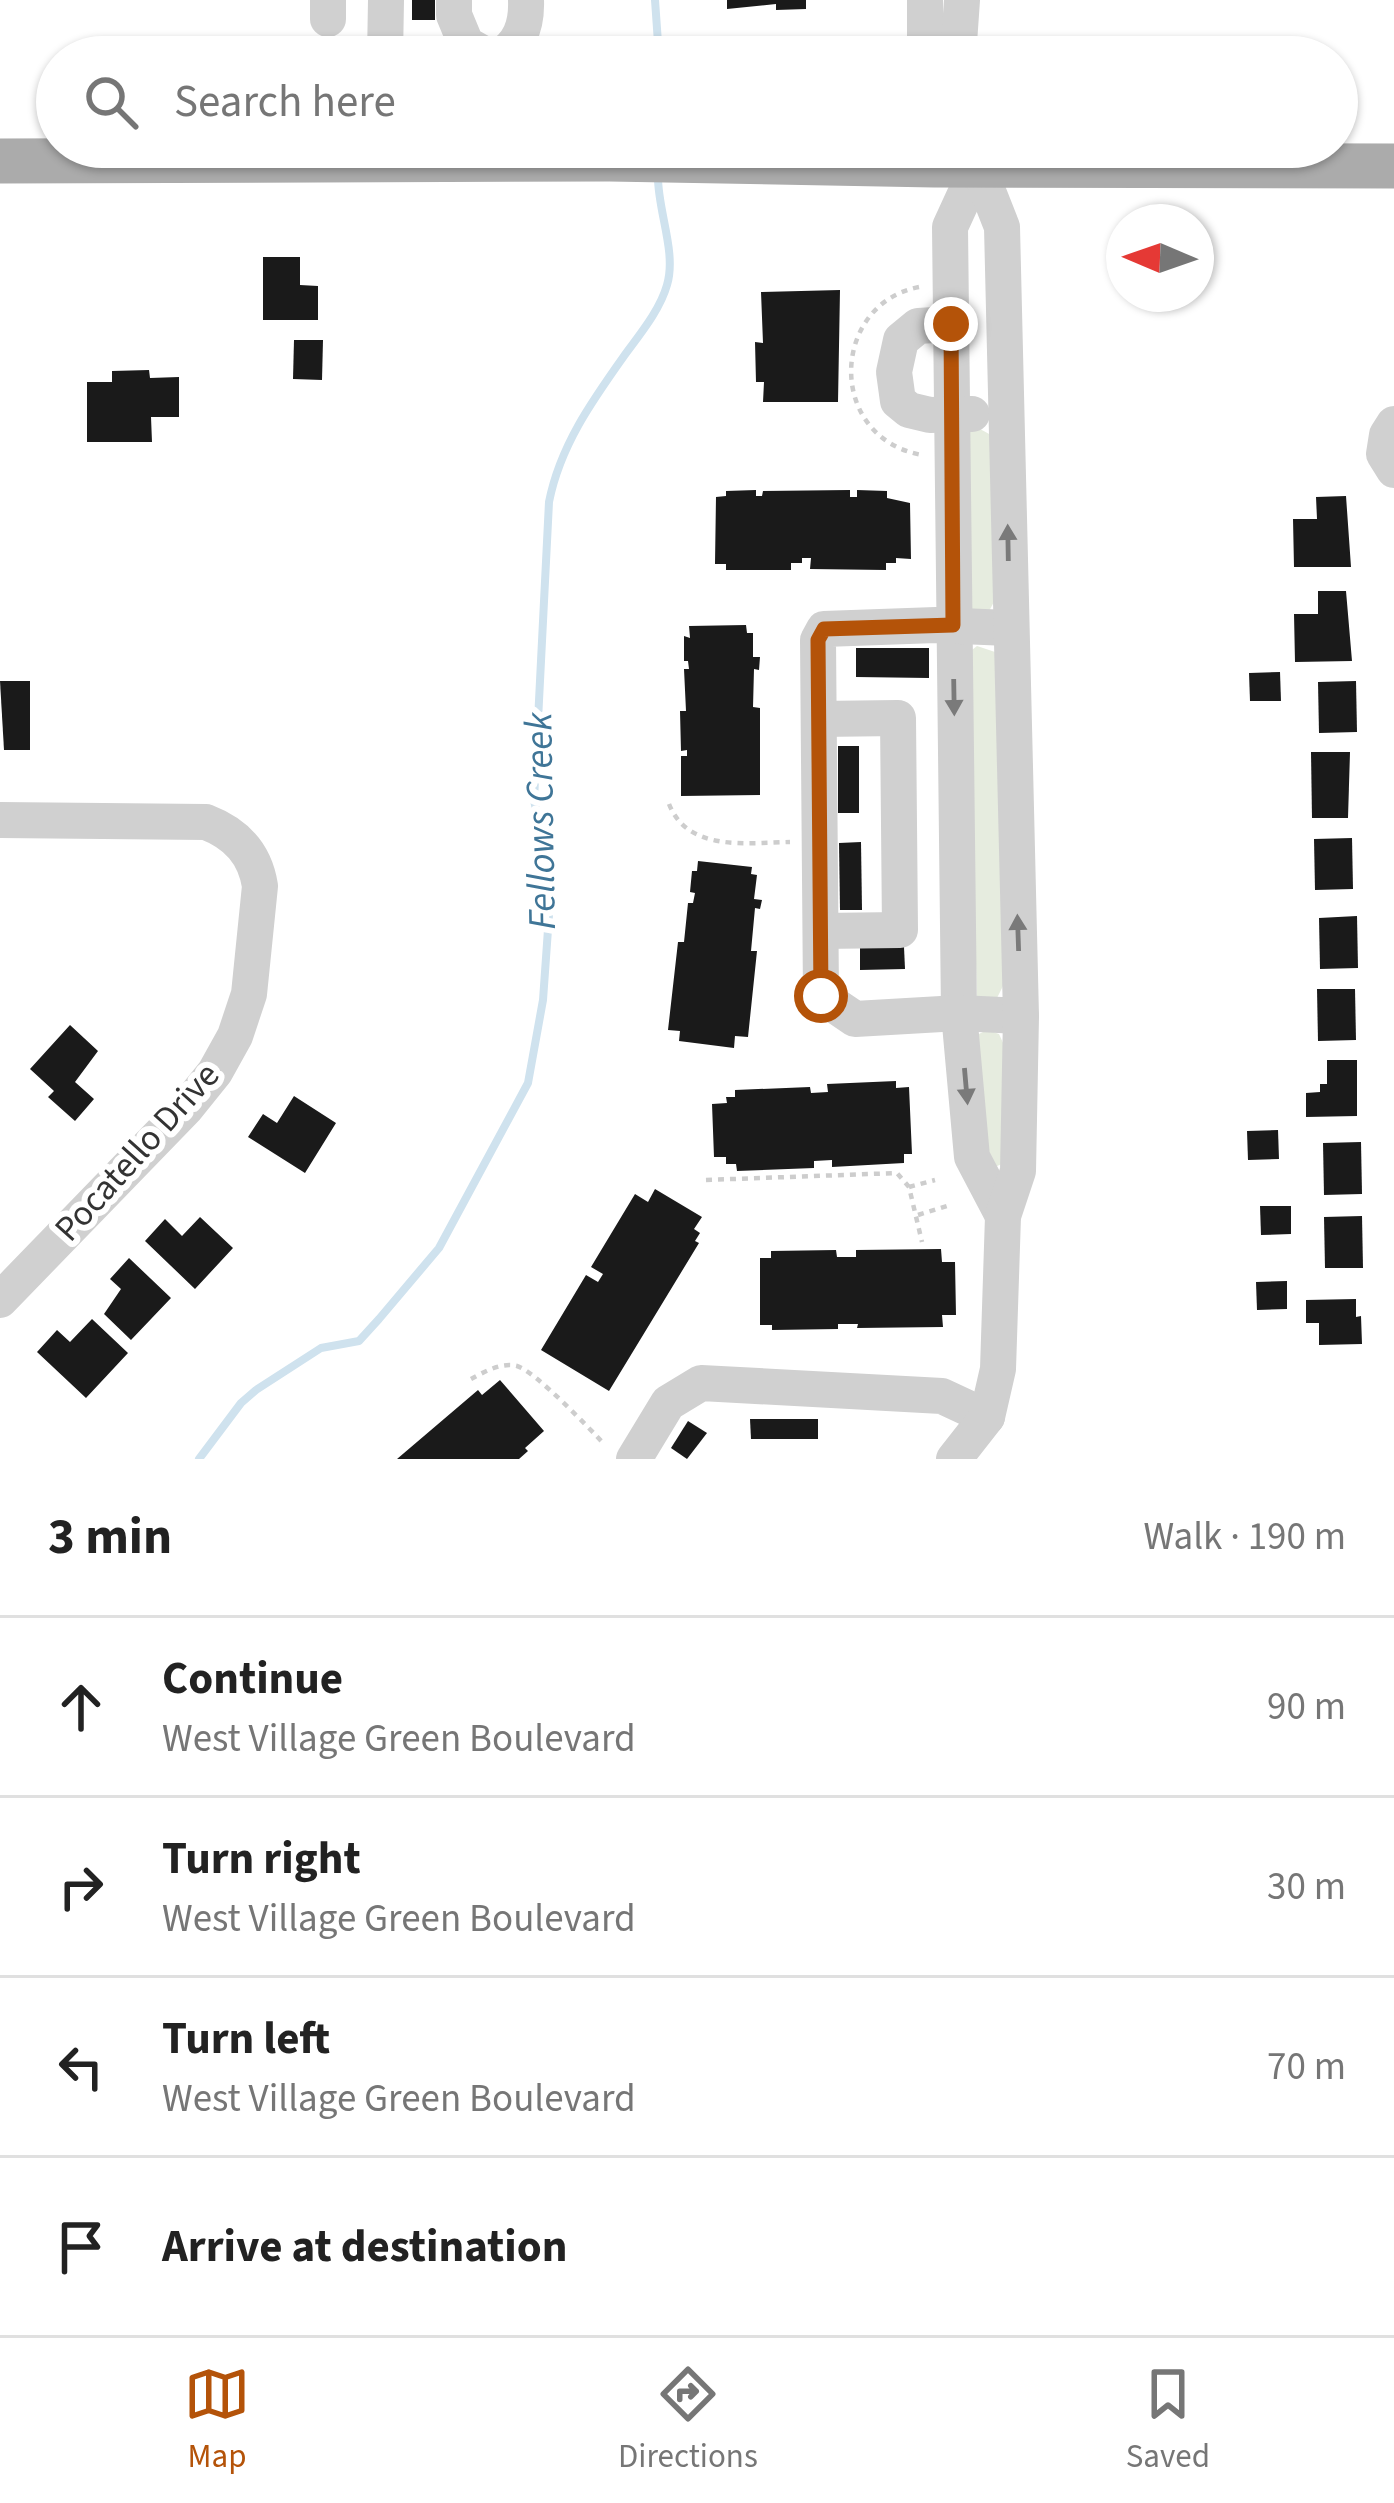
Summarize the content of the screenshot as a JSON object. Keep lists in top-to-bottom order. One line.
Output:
{"streets":{"street":["Pocatello Drive"]},"water":["Fellows Creek"],"north":"left","page":{"search":"Search here","heading":["3 min","Walk · 190 m"],"list":[["Continue","West Village Green Boulevard","90 m"],["Turn right","West Village Green Boulevard","30 m"],["Turn left","West Village Green Boulevard","70 m"],"Arrive at destination"],"nav":["Map","Directions","Saved"]}}
